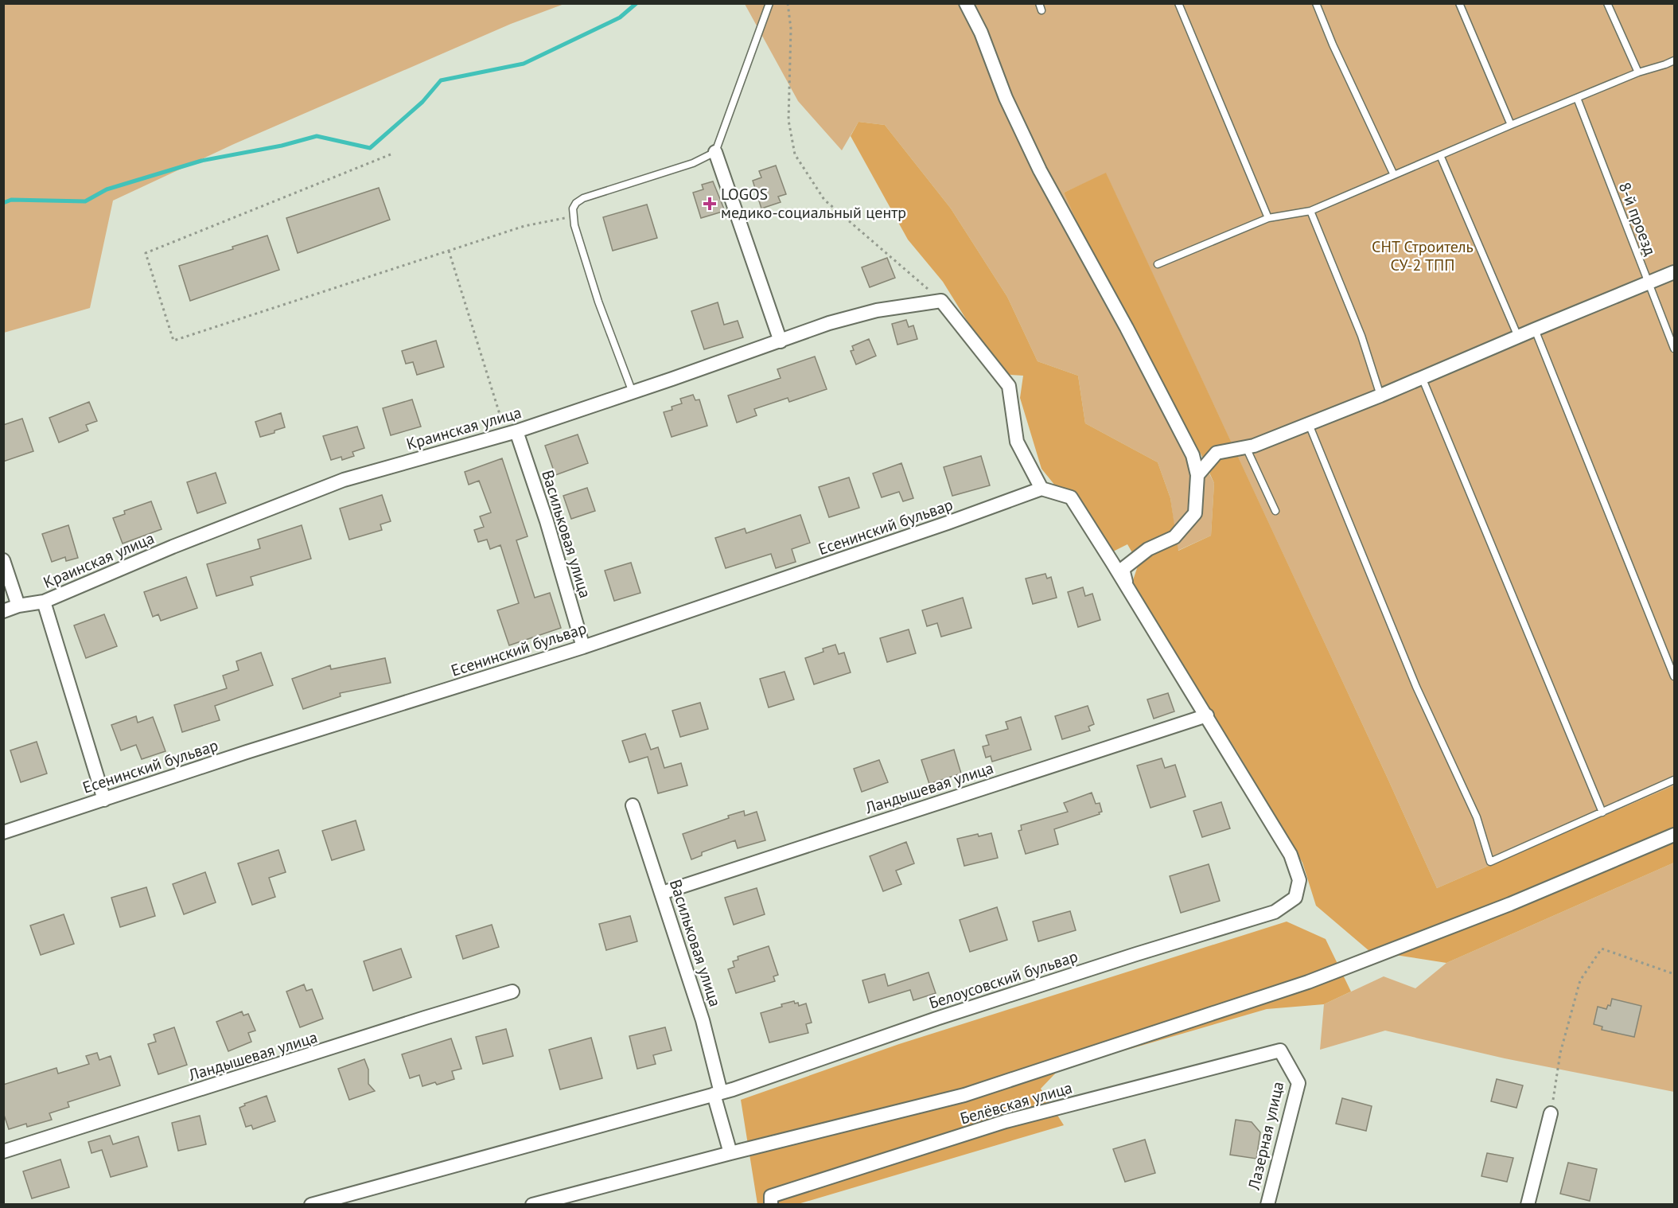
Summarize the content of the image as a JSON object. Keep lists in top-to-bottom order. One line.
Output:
{"streets":{"street":["Краинская улица","Есенинский бульвар","Васильковая улица","Ландышевая улица","Белоусовский бульвар","Белёвская улица","Лазерная улица"],"lane":["8-й проезд"]},"crossings":[["Краинская улица","Васильковая улица"],["Есенинский бульвар","Васильковая улица"],["Васильковая улица","Ландышевая улица"],["Васильковая улица","Белоусовский бульвар"],["Ландышевая улица","Белоусовский бульвар"],["Белёвская улица","Лазерная улица"]],"parks":["СНТ Строитель СУ-2 ТПП"],"places":{"health":["LOGOS медико-социальный центр"]}}
